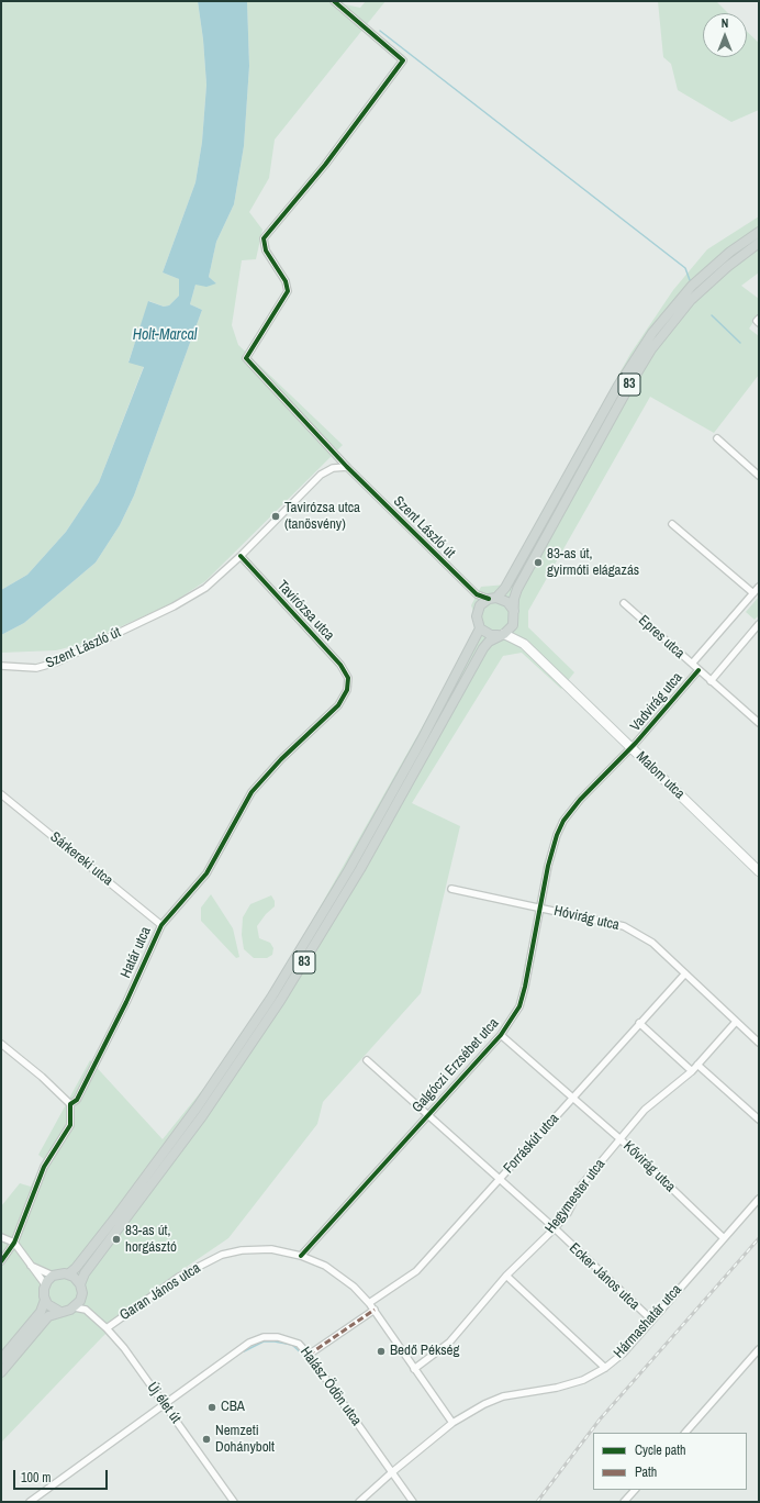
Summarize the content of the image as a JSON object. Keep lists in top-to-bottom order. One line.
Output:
{"streets":{"main road":["83","Malom utca"],"street":["Szent László út","Tavirózsa utca","Epres utca","Vadvirág utca","Sárkereki utca","Hóvirág utca","Határ utca","Galgóczi Erzsébet utca","Forráskút utca","Kővirág utca","Hegymester utca","Ecker János utca","Garan János utca","Hármashatár utca","Halász Ödön utca","Új élet út"]},"crossings":[["83","Szent László út"],["83","Új élet út"],["Szent László út","Tavirózsa utca"],["Tavirózsa utca","Határ utca"],["Epres utca","Vadvirág utca"],["Vadvirág utca","Malom utca"],["Vadvirág utca","Galgóczi Erzsébet utca"],["Malom utca","Galgóczi Erzsébet utca"],["Sárkereki utca","Határ utca"],["Hóvirág utca","Galgóczi Erzsébet utca"],["Hóvirág utca","Forráskút utca"],["Hóvirág utca","Hegymester utca"],["Galgóczi Erzsébet utca","Kővirág utca"],["Galgóczi Erzsébet utca","Ecker János utca"],["Galgóczi Erzsébet utca","Garan János utca"],["Forráskút utca","Kővirág utca"],["Forráskút utca","Ecker János utca"],["Forráskút utca","Garan János utca"],["Kővirág utca","Hegymester utca"],["Kővirág utca","Hármashatár utca"],["Hegymester utca","Ecker János utca"],["Hegymester utca","Garan János utca"],["Ecker János utca","Hármashatár utca"],["Garan János utca","Hármashatár utca"],["Garan János utca","Új élet út"],["Hármashatár utca","Halász Ödön utca"],["Halász Ödön utca","Új élet út"]],"water":["Holt-Marcal"],"places":["Tavirózsa utca (tanösvény)","83-as út, gyirmóti elágazás","83-as út, horgásztó","Bedő Pékség","CBA","Nemzeti Dohánybolt"],"legend":["Cycle path","Path"],"scale_bar":"100 m","north":"top"}
